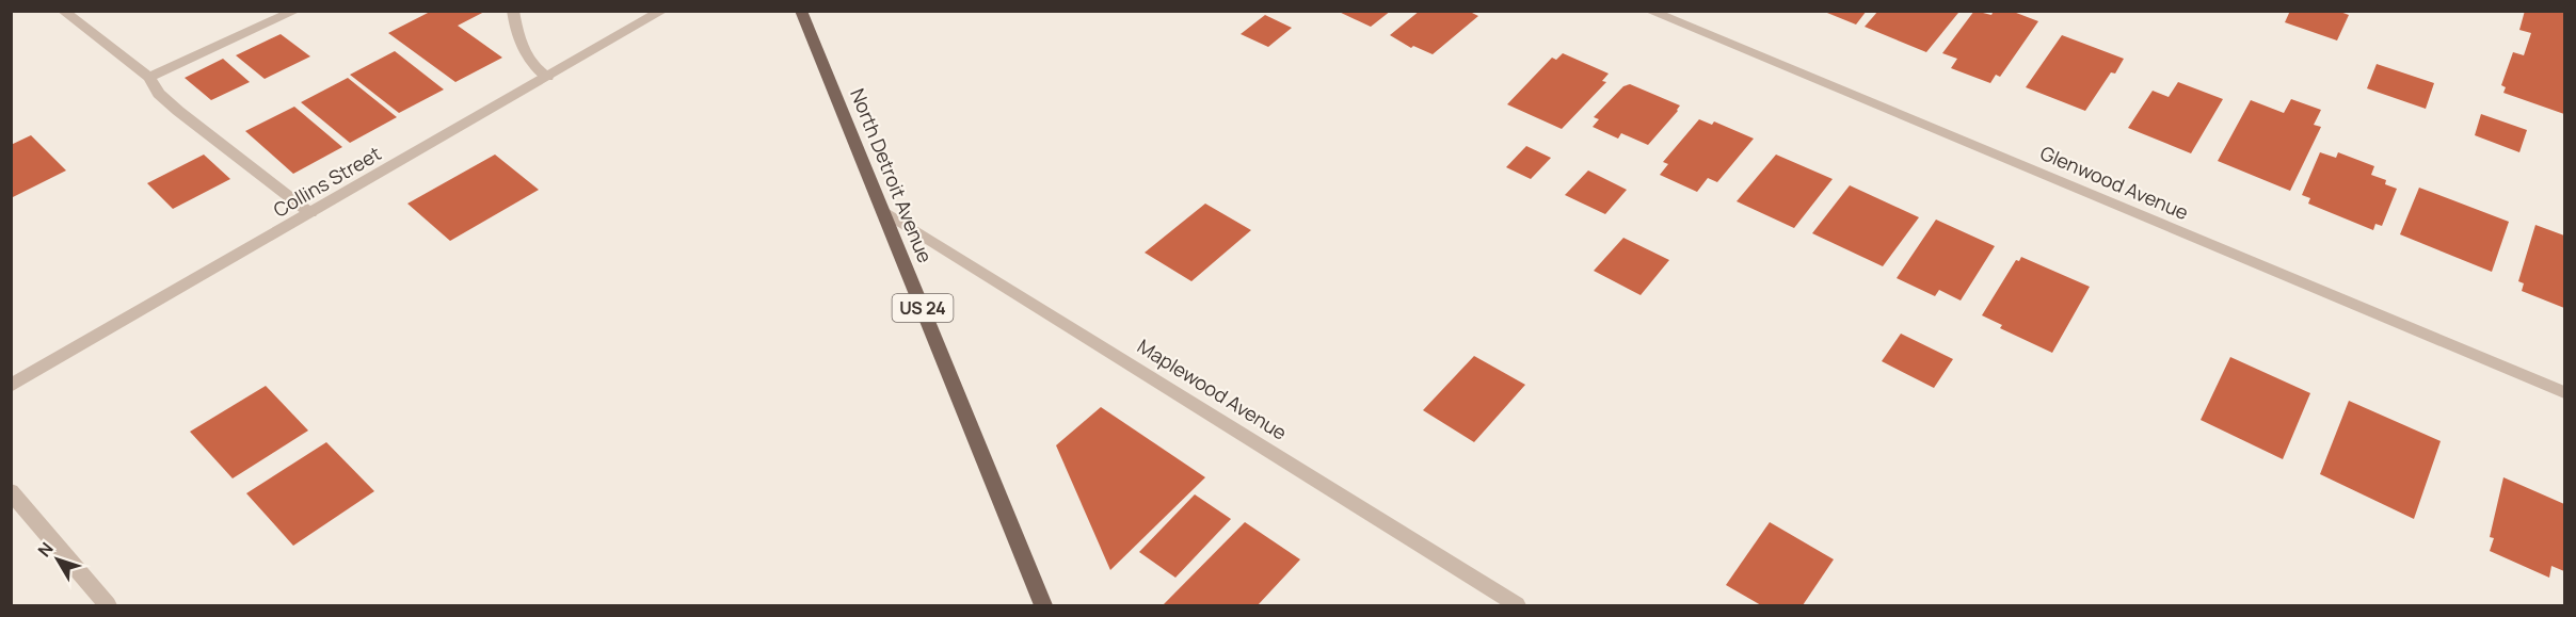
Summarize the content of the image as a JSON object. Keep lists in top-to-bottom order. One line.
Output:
{"streets":{"main road":["North Detroit Avenue","US 24"],"street":["Collins Street","Glenwood Avenue","Maplewood Avenue"]},"crossings":[["North Detroit Avenue","Maplewood Avenue"]],"north":"top left"}
